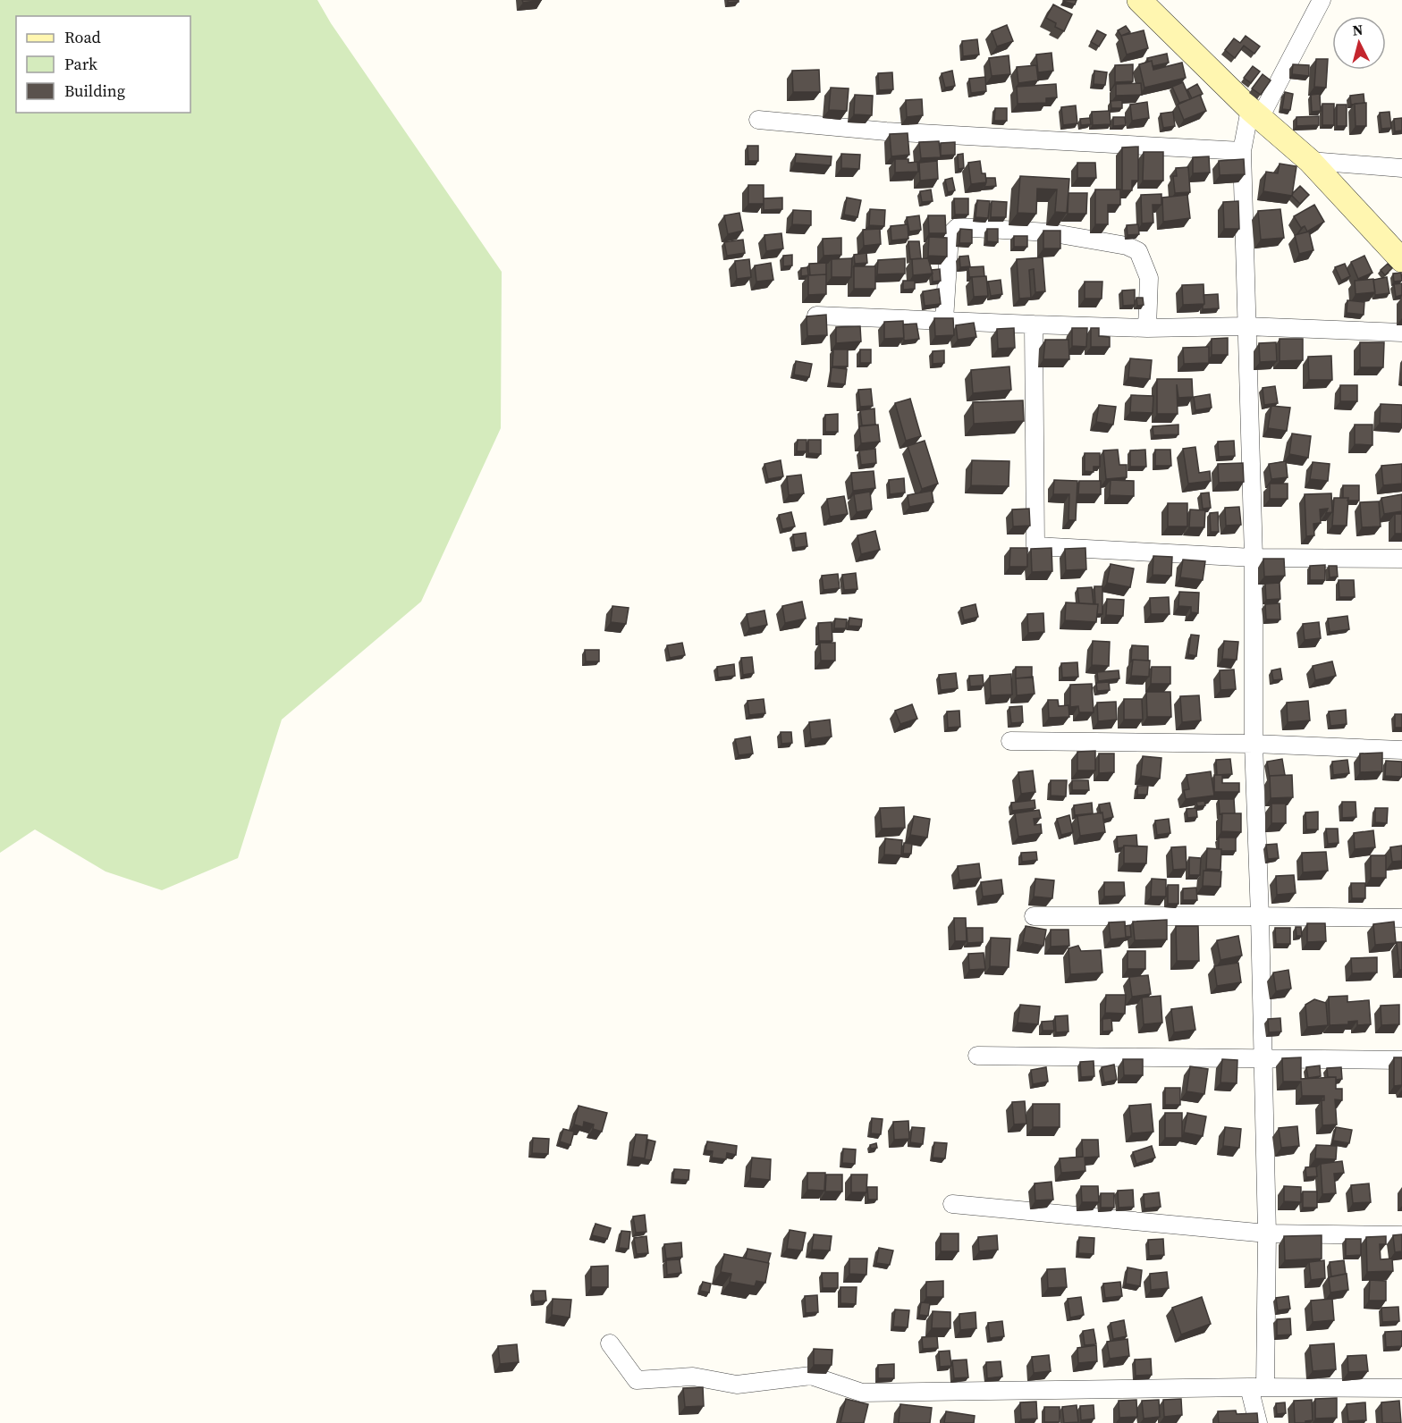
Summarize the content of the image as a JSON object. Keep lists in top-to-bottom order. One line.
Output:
{"legend":["Road","Park","Building"],"north":"top"}
